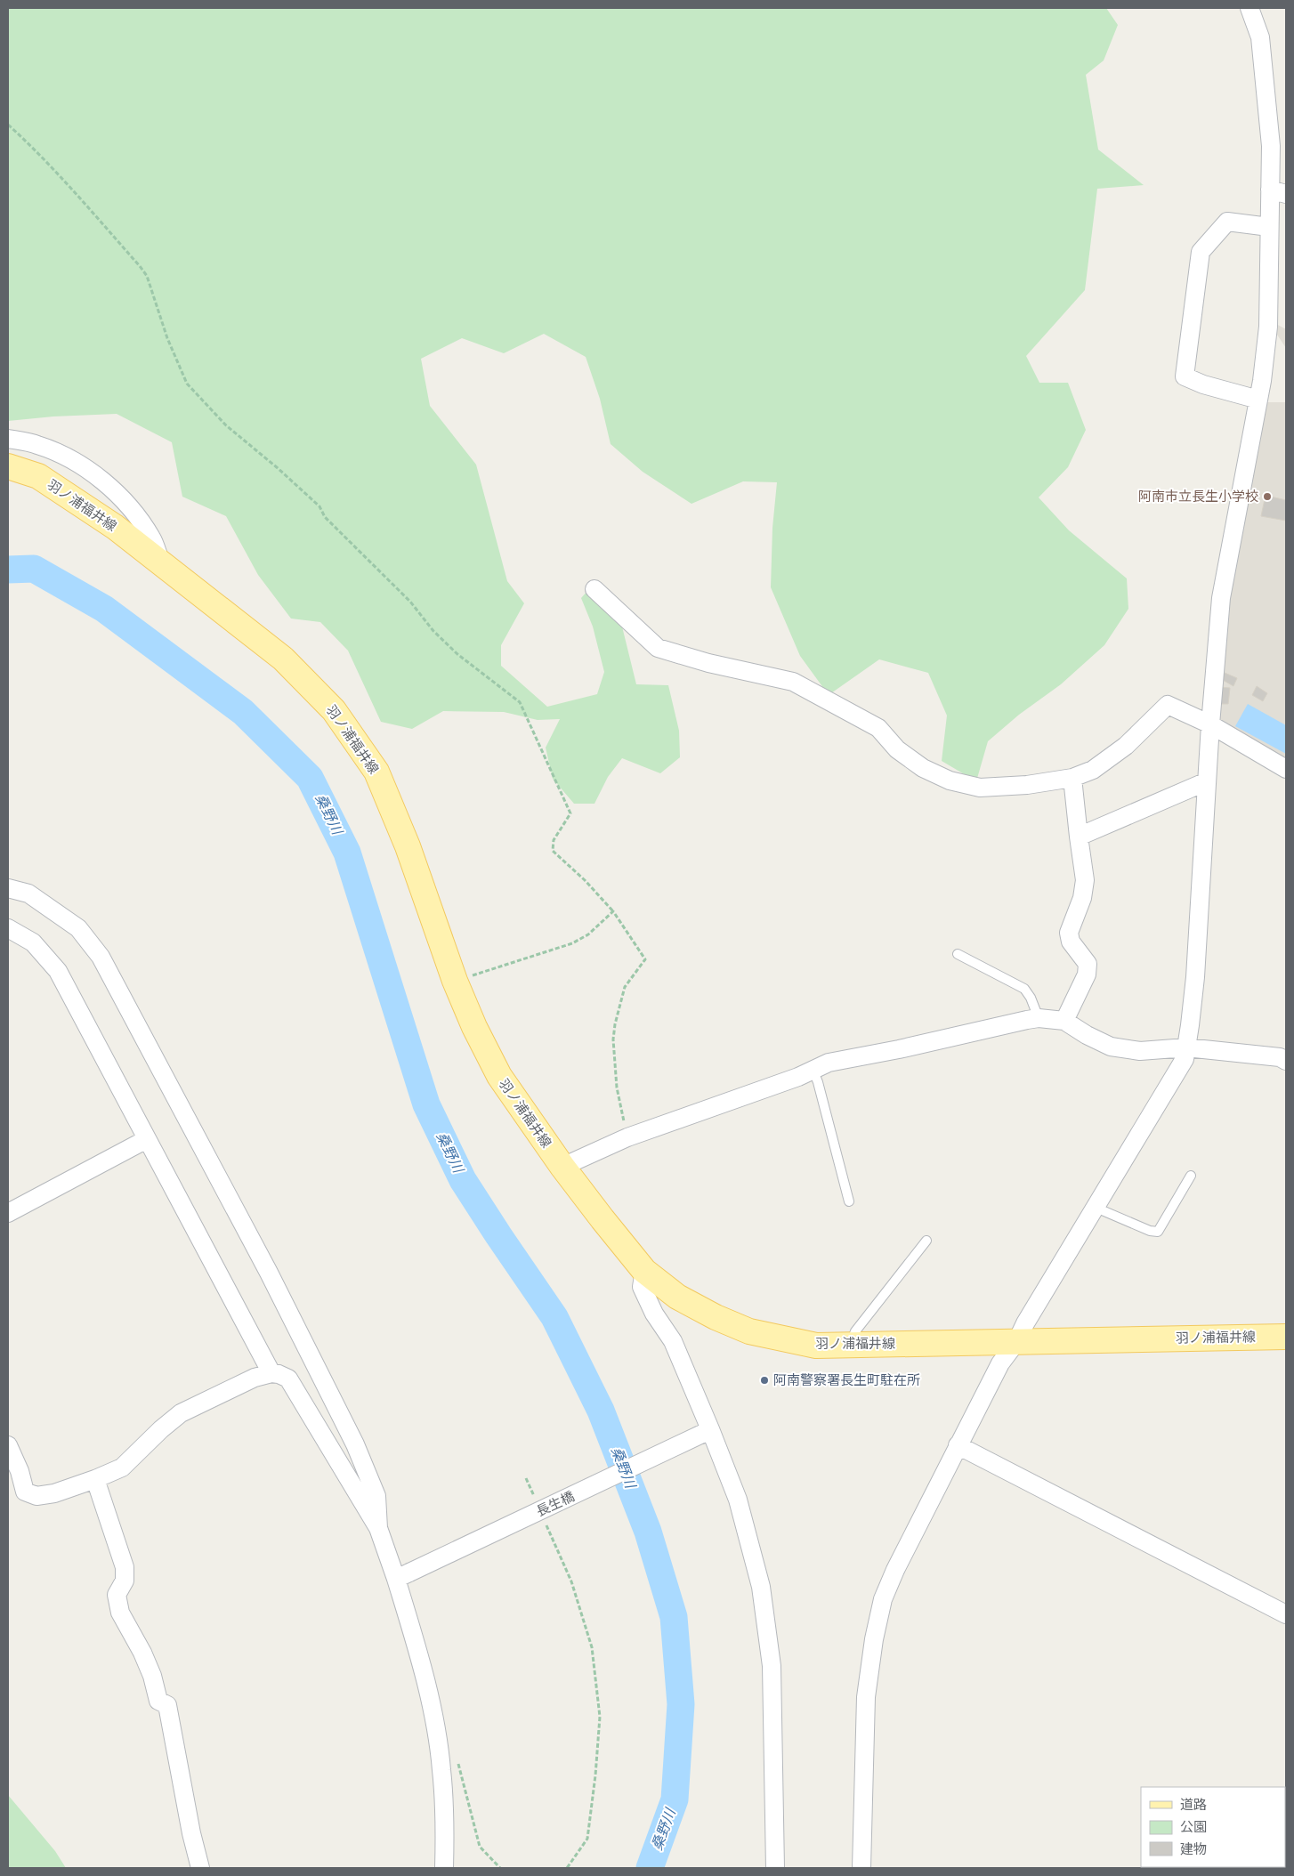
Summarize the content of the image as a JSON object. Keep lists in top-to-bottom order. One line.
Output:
{"streets":{"main road":["羽ノ浦福井線"],"street":["長生橋"]},"water":["桑野川"],"places":["阿南市立長生小学校","阿南警察署長生町駐在所"],"legend":["道路","公園","建物"]}
